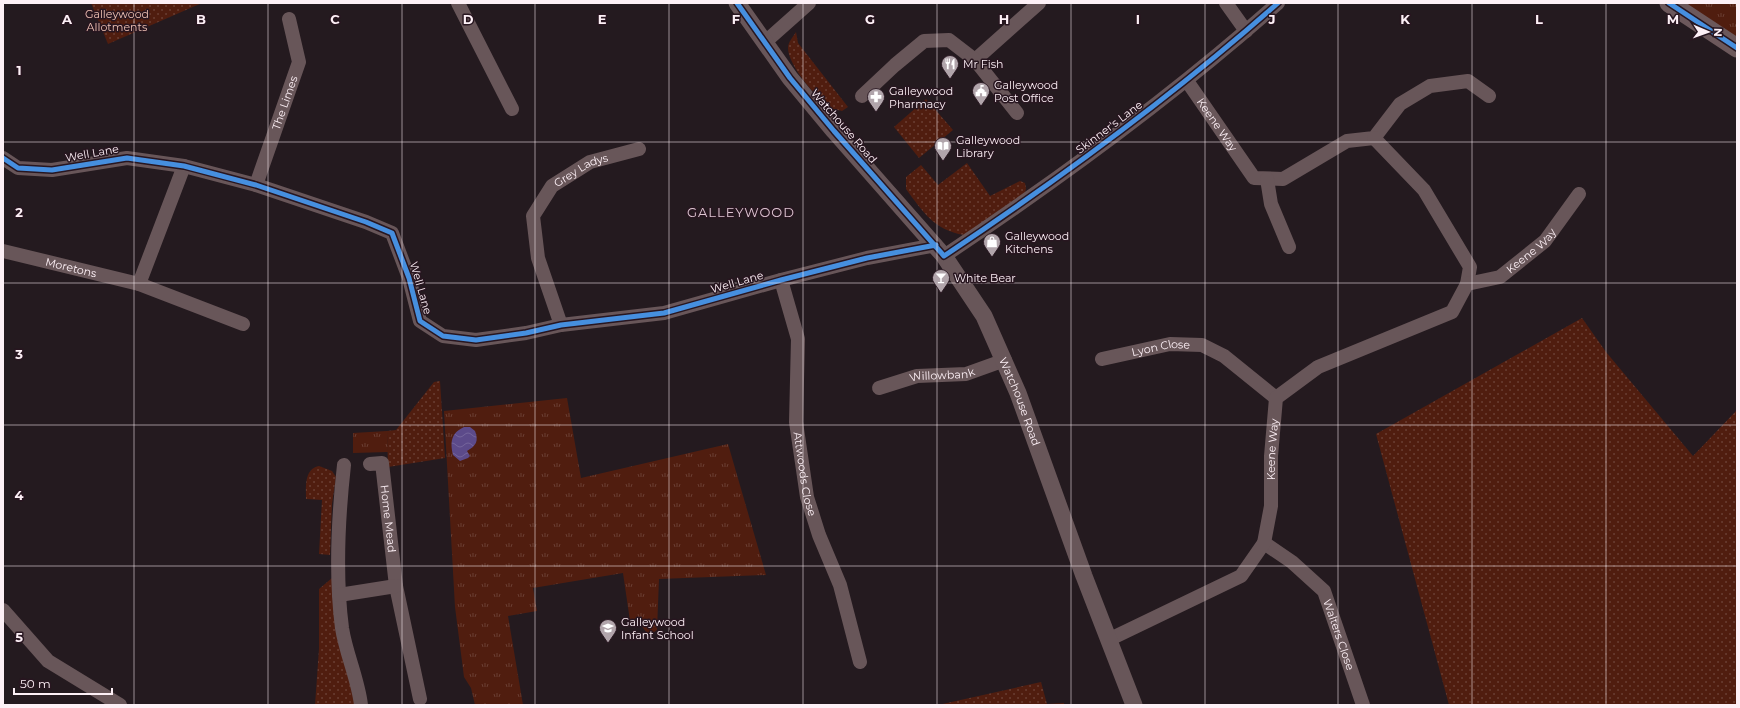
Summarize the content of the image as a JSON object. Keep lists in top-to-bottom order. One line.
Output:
{"streets":{"street":["The Limes","Keene Way","Watchouse Road","Skinner's Lane","Well Lane","Grey Ladys","Moretons","Lyon Close","Willowbank","Attwoods Close","Home Mead","Walters Close"]},"crossings":[["The Limes","Well Lane"],["Keene Way","Watchouse Road"],["Keene Way","Skinner's Lane"],["Keene Way","Lyon Close"],["Keene Way","Walters Close"],["Watchouse Road","Skinner's Lane"],["Watchouse Road","Well Lane"],["Watchouse Road","Willowbank"],["Skinner's Lane","Well Lane"],["Well Lane","Grey Ladys"],["Well Lane","Attwoods Close"]],"districts":["GALLEYWOOD"],"parks":["Galleywood Allotments"],"places":{"restaurant":["Mr Fish"],"public building":["Galleywood Post Office"],"pharmacy":["Galleywood Pharmacy"],"library":["Galleywood Library"],"shop":["Galleywood Kitchens"],"bar":["White Bear"],"school or university":["Galleywood Infant School"]},"scale_bar":"50 m","north":"right","grid":{"columns":["A","B","C","D","E","F","G","H","I","J","K","L","M"],"rows":["1","2","3","4","5"]}}
